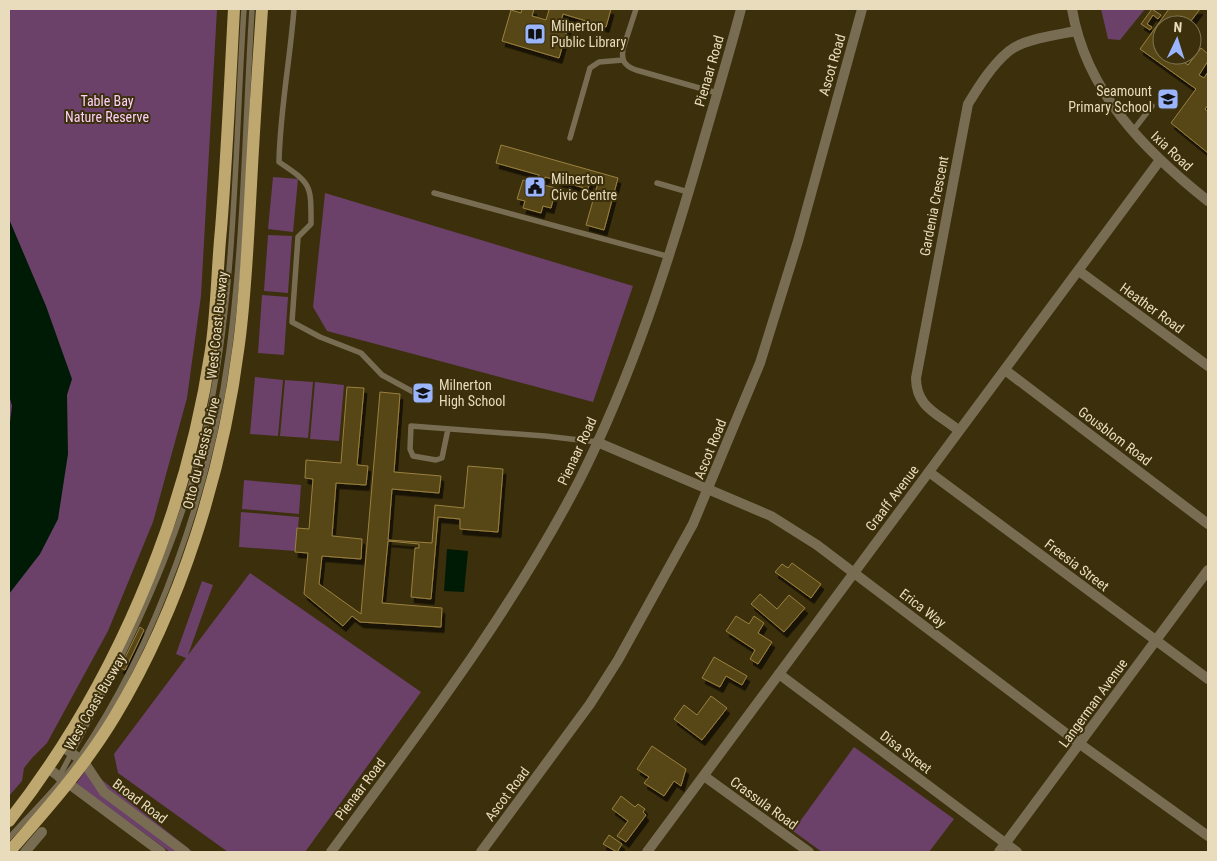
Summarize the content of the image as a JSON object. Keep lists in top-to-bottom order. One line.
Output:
{"streets":{"main road":["Otto du Plessis Drive"],"street":["Ascot Road","Pienaar Road","Ixia Road","Gardenia Crescent","Heather Road","Gousblom Road","Graaff Avenue","Freesia Street","Erica Way","Langerman Avenue","Disa Street","Broad Road","Crassula Road"],"lane":["West Coast Busway"]},"crossings":[["Ascot Road","Erica Way"],["Pienaar Road","Erica Way"],["Ixia Road","Gardenia Crescent"],["Ixia Road","Graaff Avenue"],["Gardenia Crescent","Graaff Avenue"],["Heather Road","Graaff Avenue"],["West Coast Busway","Otto du Plessis Drive"],["West Coast Busway","Broad Road"],["Gousblom Road","Graaff Avenue"],["Otto du Plessis Drive","Broad Road"],["Graaff Avenue","Freesia Street"],["Graaff Avenue","Erica Way"],["Graaff Avenue","Disa Street"],["Graaff Avenue","Crassula Road"],["Freesia Street","Langerman Avenue"],["Erica Way","Langerman Avenue"],["Langerman Avenue","Disa Street"]],"parks":["Table Bay Nature Reserve"],"places":{"library":["Milnerton Public Library"],"school or university":["Seamount Primary School","Milnerton High School"],"public building":["Milnerton Civic Centre"]},"north":"top"}
